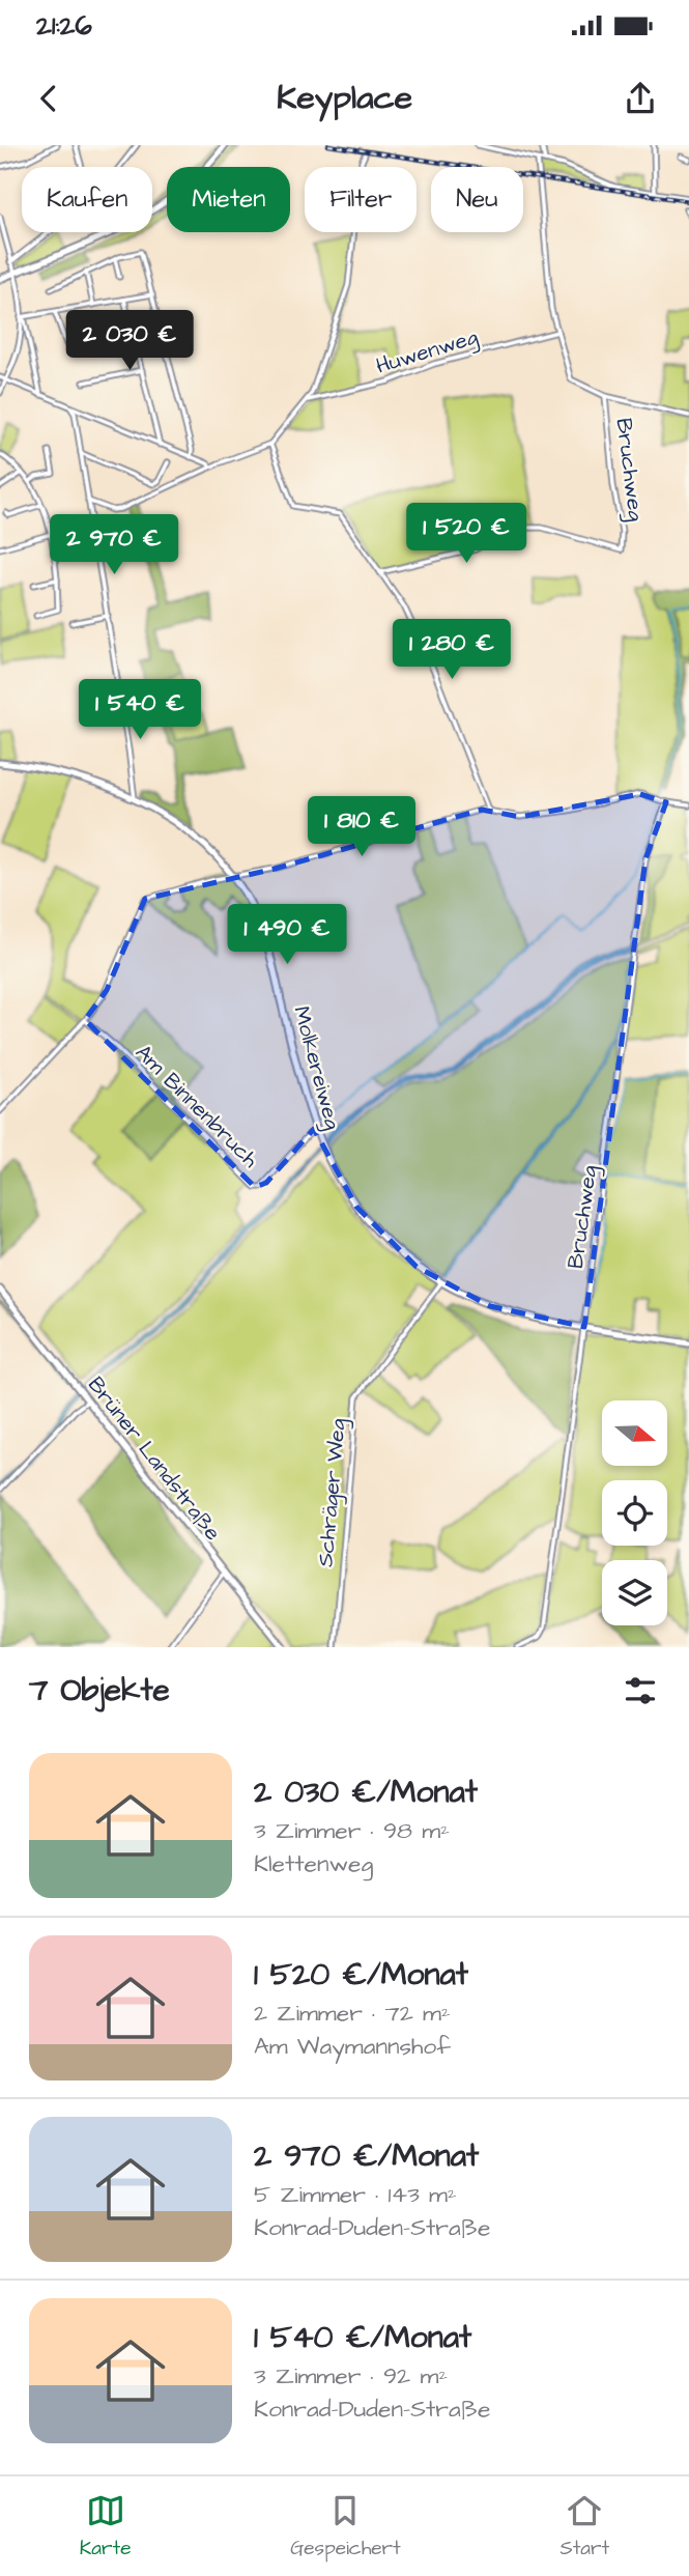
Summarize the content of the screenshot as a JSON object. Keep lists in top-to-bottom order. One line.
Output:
{"streets":{"main road":["Molkereiweg","Brüner Landstraße"],"street":["Huwenweg","Bruchweg","Am Binnenbruch","Schräger Weg"]},"crossings":[["Huwenweg","Bruchweg"],["Bruchweg","Molkereiweg"],["Molkereiweg","Am Binnenbruch"],["Molkereiweg","Schräger Weg"]],"north":"right","page":{"status":"21:26","header":"Keyplace","chip":["Kaufen","Mieten","Filter","Neu"],"price":["2 030 €","1 520 €","2 970 €","1 280 €","1 540 €","1 810 €","1 490 €"],"heading":"7 Objekte","list":[{"name":"2 030 €/Monat","note":"3 Zimmer · 98 m² · Klettenweg"},{"name":"1 520 €/Monat","note":"2 Zimmer · 72 m² · Am Waymannshof"},{"name":"2 970 €/Monat","note":"5 Zimmer · 143 m² · Konrad-Duden-Straße"},{"name":"1 540 €/Monat","note":"3 Zimmer · 92 m² · Konrad-Duden-Straße"}],"tabs":["Karte","Gespeichert","Start"]}}
